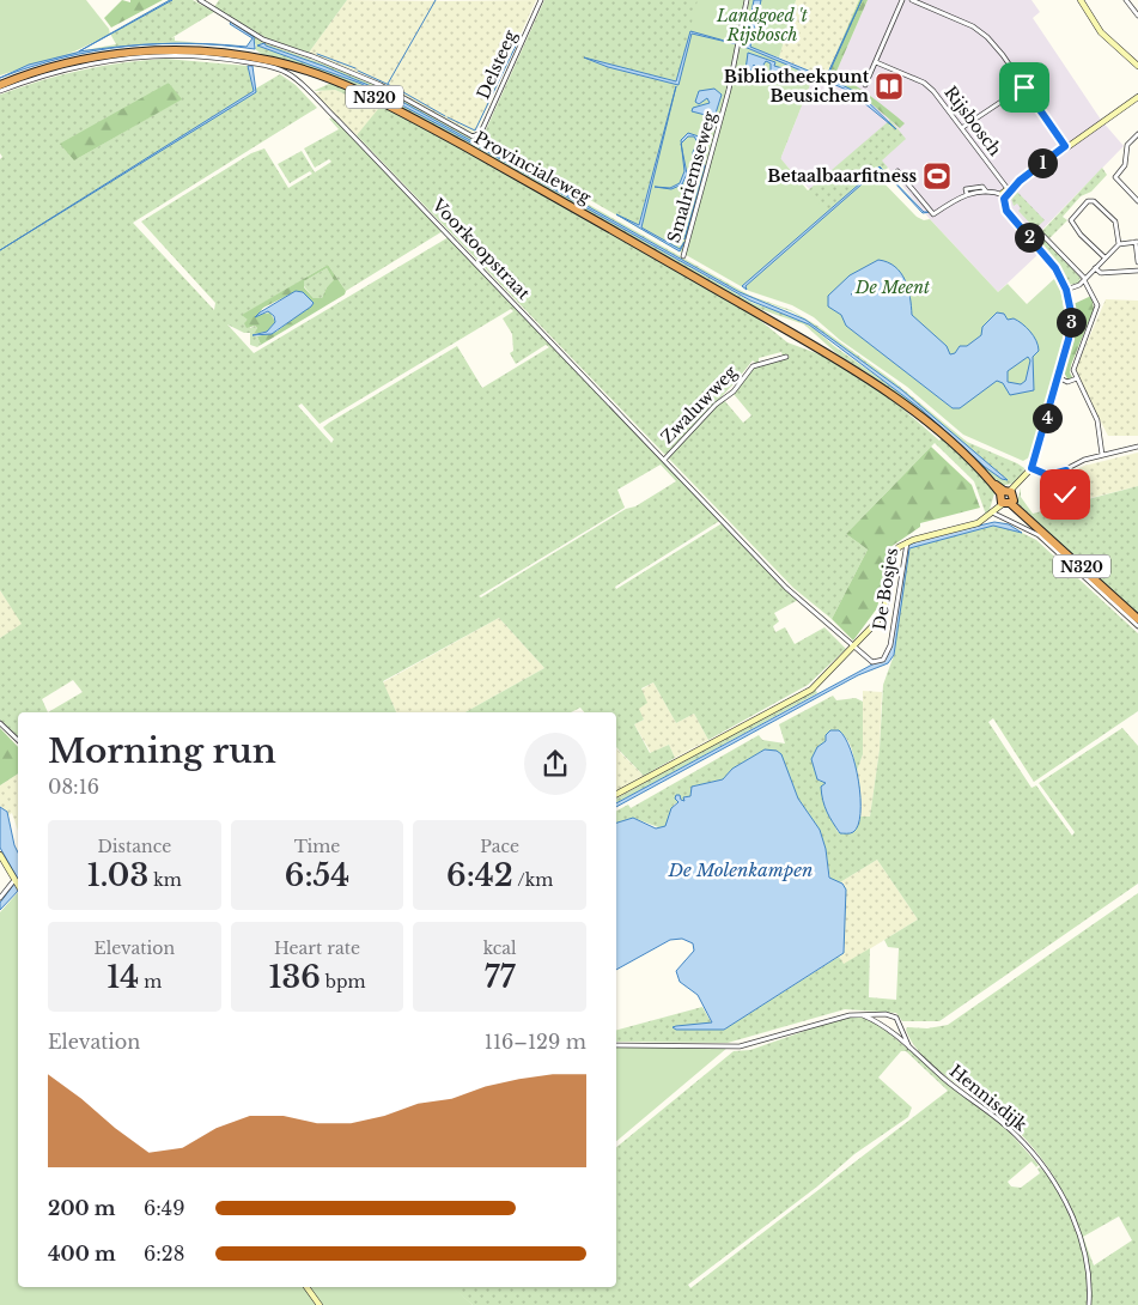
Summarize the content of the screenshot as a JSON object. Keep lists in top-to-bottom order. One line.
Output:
{"streets":{"highway":["N320","Provincialeweg"],"street":["Delsteeg","Rijsbosch","Smalriemseweg","Voorkoopstraat","Zwaluwweg","De Bosjes","Hennisdijk"]},"crossings":[["Provincialeweg","Voorkoopstraat"],["Provincialeweg","De Bosjes"],["Voorkoopstraat","Zwaluwweg"],["Voorkoopstraat","De Bosjes"]],"water":["De Molenkampen"],"parks":["Landgoed 't Rijsbosch","De Meent"],"places":{"library":["Bibliotheekpunt Beusichem"],"sports":["Betaalbaarfitness"]},"page":{"pins":["1","2","3","4"],"heading":["Morning run","08:16"],"stats":[["Distance","1.03 km"],["Time","6:54"],["Pace","6:42 /km"],["Elevation","14 m"],["Heart rate","136 bpm"],["kcal","77"]],"chart":["Elevation","116–129 m"],"list":[{"name":"200 m","note":"6:49"},{"name":"400 m","note":"6:28"}]}}
